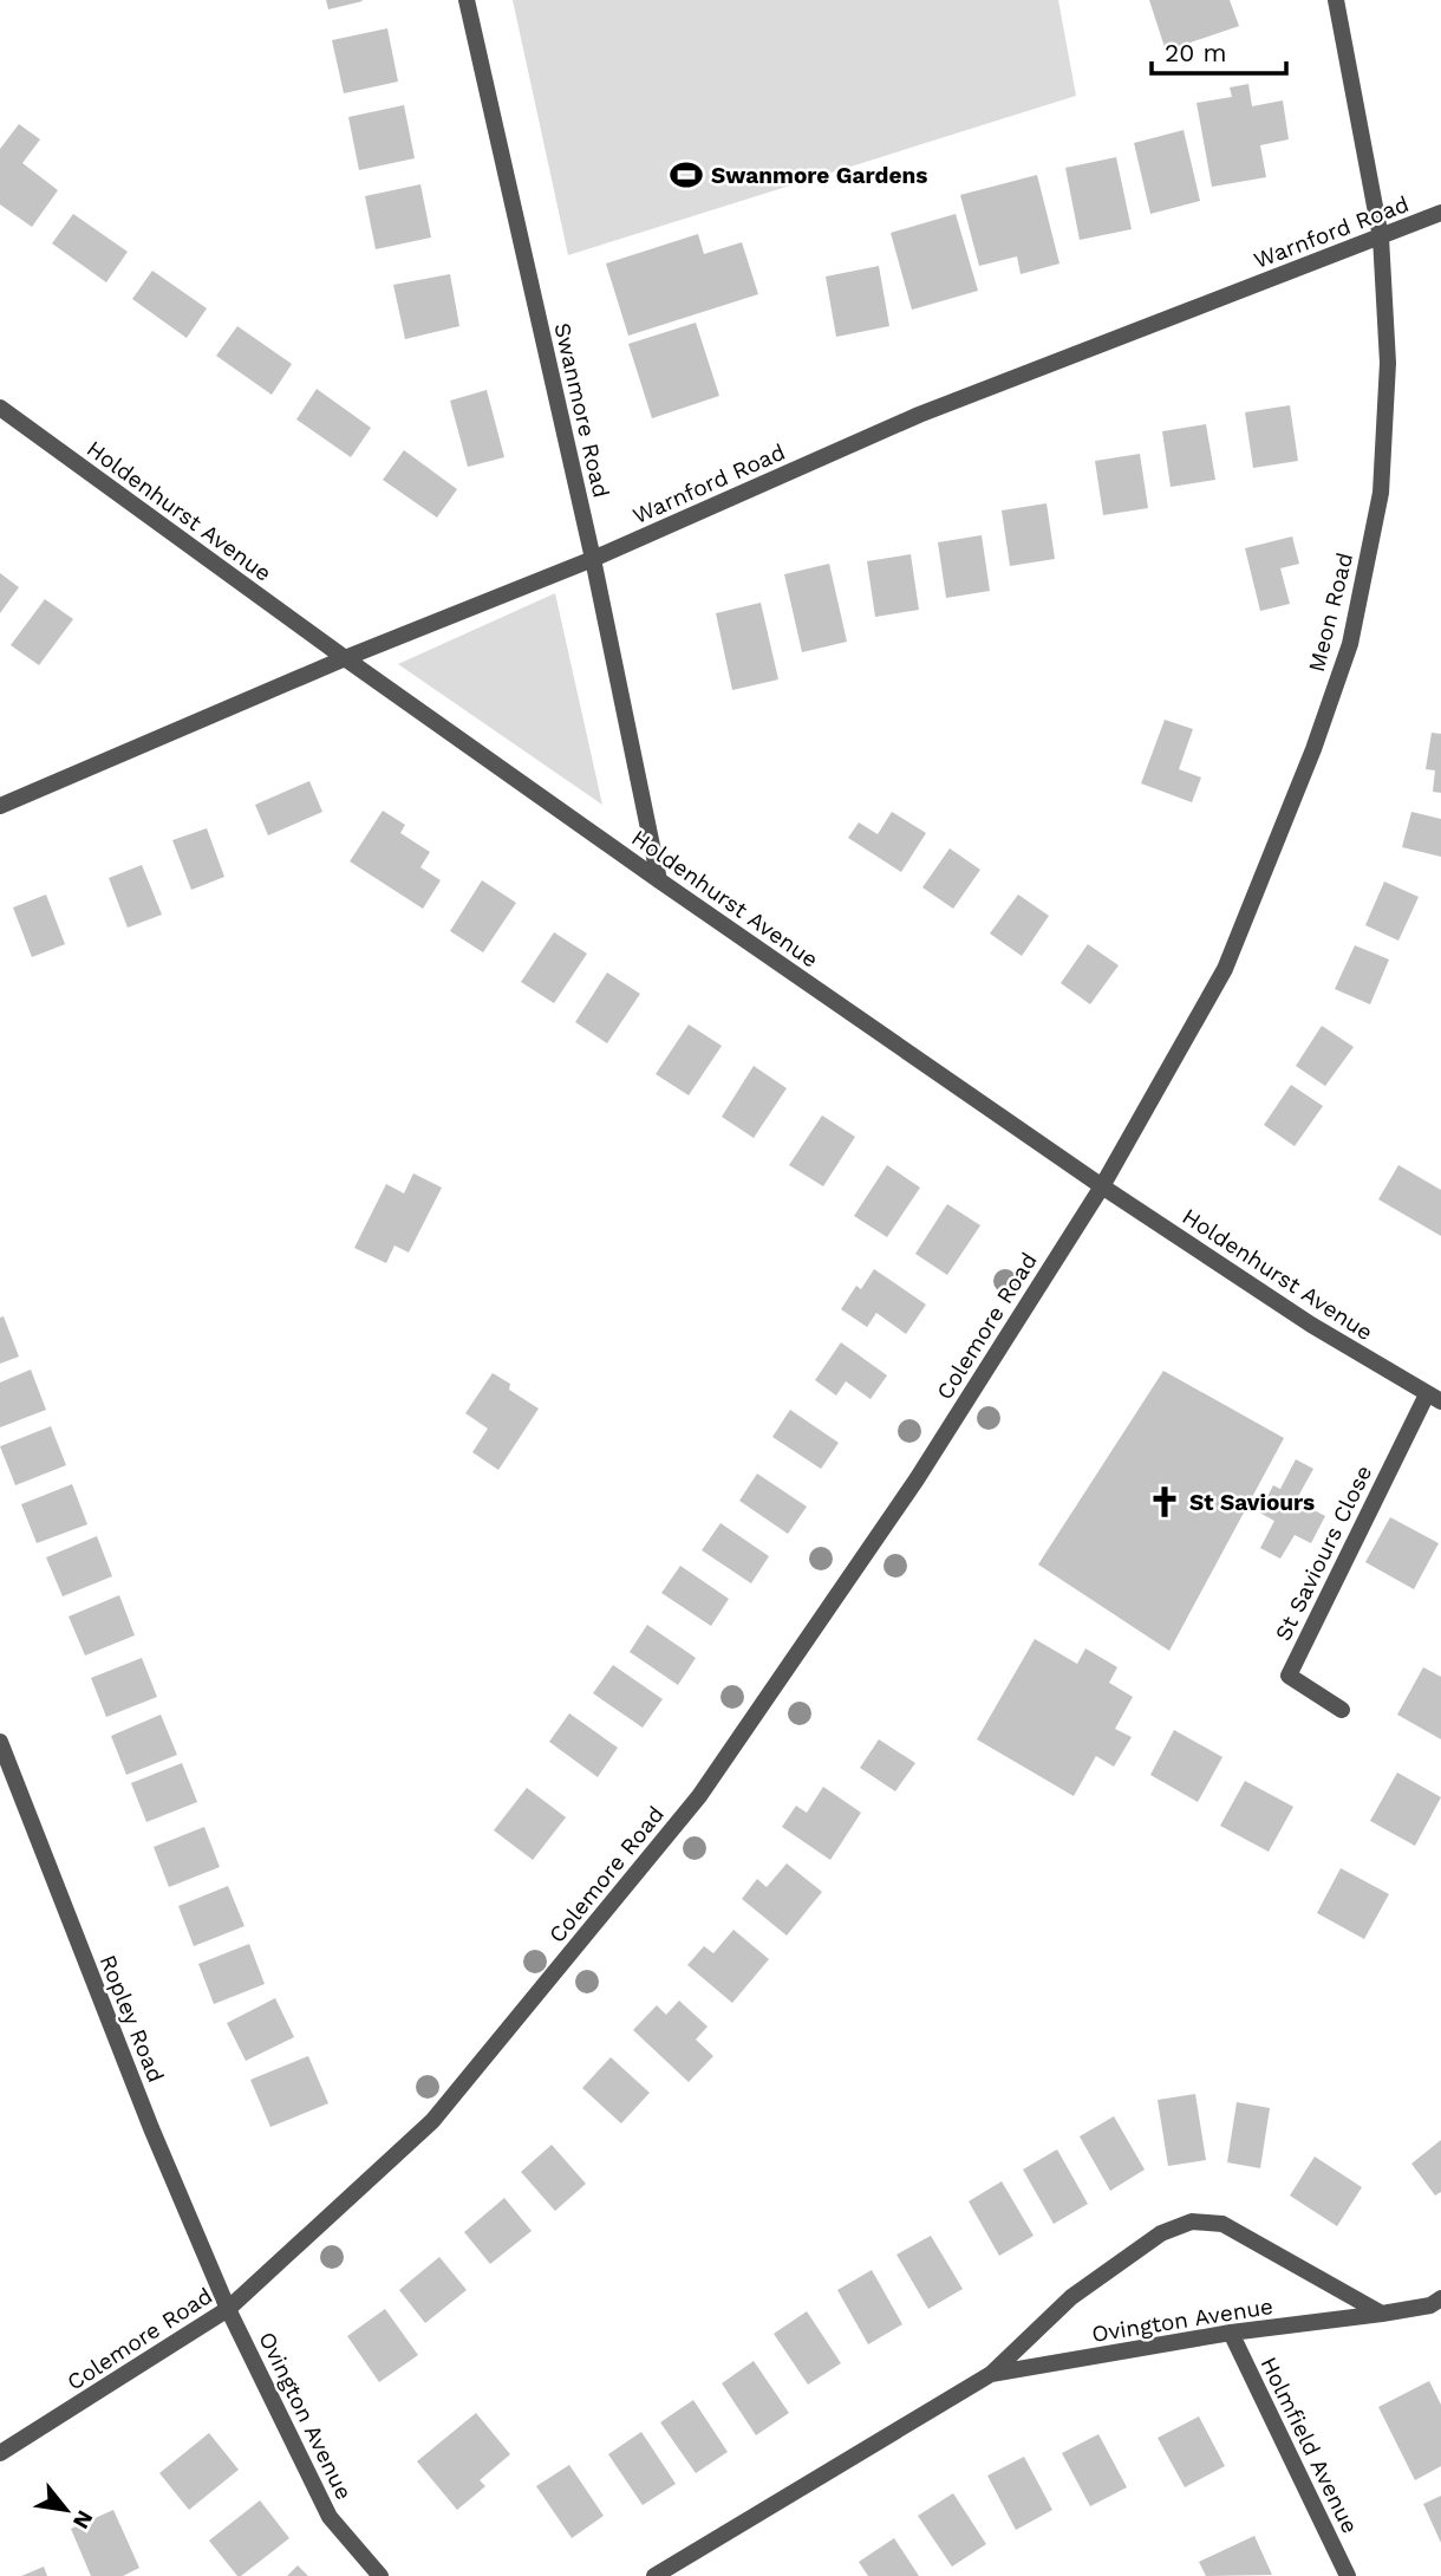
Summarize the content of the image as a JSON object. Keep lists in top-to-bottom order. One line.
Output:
{"streets":{"street":["Warnford Road","Swanmore Road","Holdenhurst Avenue","Meon Road","Colemore Road","St Saviours Close","Ropley Road","Ovington Avenue","Holmfield Avenue"]},"crossings":[["Warnford Road","Swanmore Road"],["Warnford Road","Holdenhurst Avenue"],["Warnford Road","Meon Road"],["Swanmore Road","Holdenhurst Avenue"],["Holdenhurst Avenue","Meon Road"],["Holdenhurst Avenue","Colemore Road"],["Holdenhurst Avenue","St Saviours Close"],["Meon Road","Colemore Road"],["Colemore Road","Ropley Road"],["Colemore Road","Ovington Avenue"],["Ropley Road","Ovington Avenue"],["Ovington Avenue","Holmfield Avenue"]],"places":{"sports":["Swanmore Gardens"],"church":["St Saviours"]},"scale_bar":"20 m","north":"bottom right"}
